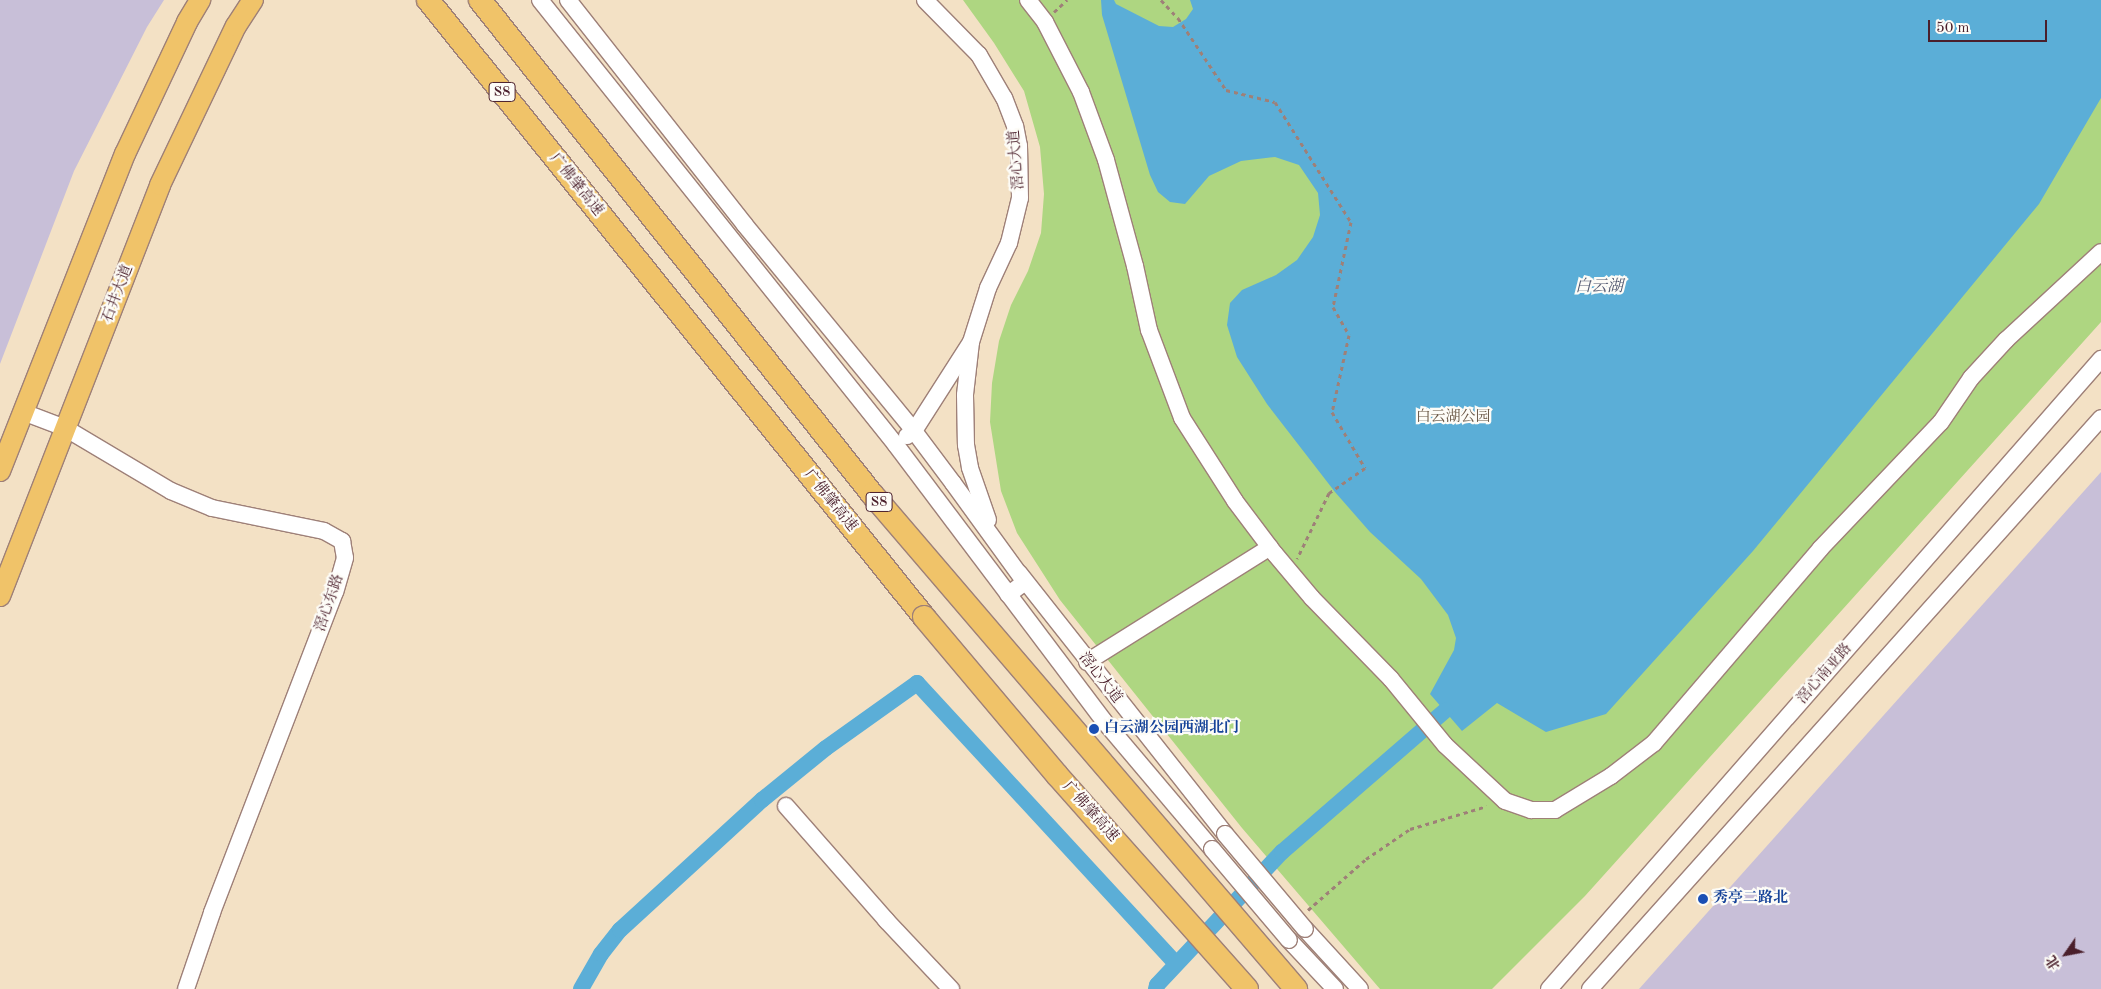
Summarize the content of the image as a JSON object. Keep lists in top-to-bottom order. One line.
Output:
{"streets":{"highway":["S8","广佛肇高速"],"main road":["石井大道"],"street":["滘心大道","滘心东路","滘心南亚路"]},"crossings":[["石井大道","滘心东路"]],"water":["白云湖"],"parks":["白云湖公园"],"places":["白云湖公园西湖北门","秀亭二路北"],"scale_bar":"50 m","north":"bottom left"}
